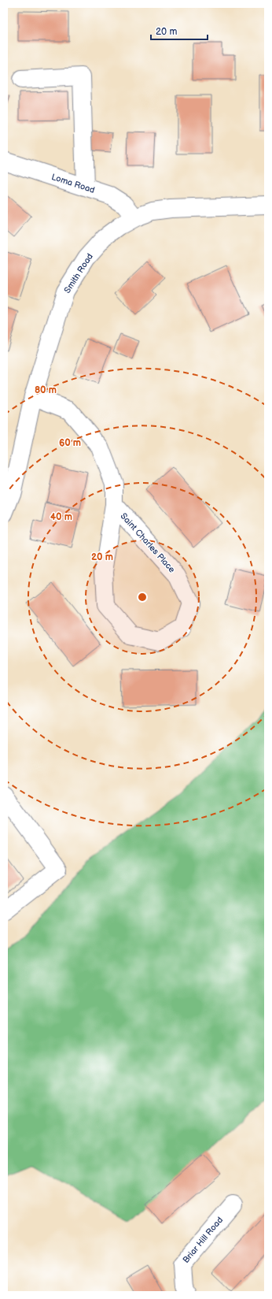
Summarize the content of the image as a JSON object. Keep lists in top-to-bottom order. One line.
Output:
{"streets":{"street":["Loma Road","Smith Road","Saint Charles Place","Briar Hill Road"]},"crossings":[["Loma Road","Smith Road"],["Smith Road","Saint Charles Place"]],"scale_bar":"20 m","rings":["80 m","60 m","40 m","20 m"]}
